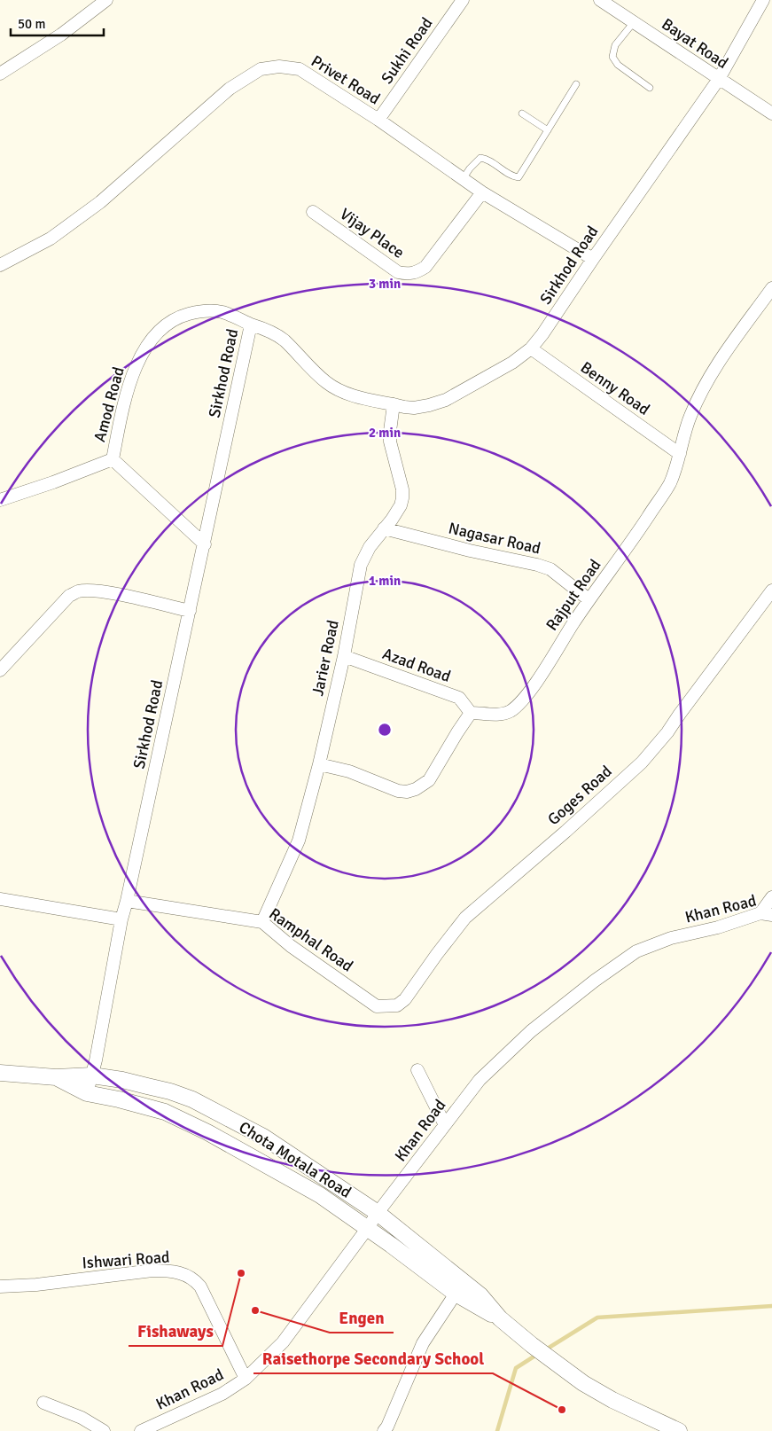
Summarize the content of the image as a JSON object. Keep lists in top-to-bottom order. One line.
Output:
{"streets":{"street":["Bayat Road","Sukhi Road","Privet Road","Vijay Place","Sirkhod Road","Benny Road","Amod Road","Nagasar Road","Rajput Road","Jarier Road","Azad Road","Goges Road","Khan Road","Ramphal Road","Chota Motala Road","Ishwari Road"]},"crossings":[["Bayat Road","Sirkhod Road"],["Sukhi Road","Privet Road"],["Privet Road","Vijay Place"],["Privet Road","Sirkhod Road"],["Sirkhod Road","Benny Road"],["Sirkhod Road","Amod Road"],["Sirkhod Road","Jarier Road"],["Sirkhod Road","Ramphal Road"],["Sirkhod Road","Chota Motala Road"],["Benny Road","Rajput Road"],["Nagasar Road","Rajput Road"],["Nagasar Road","Jarier Road"],["Rajput Road","Azad Road"],["Jarier Road","Azad Road"],["Jarier Road","Ramphal Road"],["Goges Road","Ramphal Road"],["Khan Road","Chota Motala Road"],["Khan Road","Ishwari Road"]],"places":["Fishaways","Engen","Raisethorpe Secondary School"],"scale_bar":"50 m","rings":["3 min","2 min","1 min"]}
